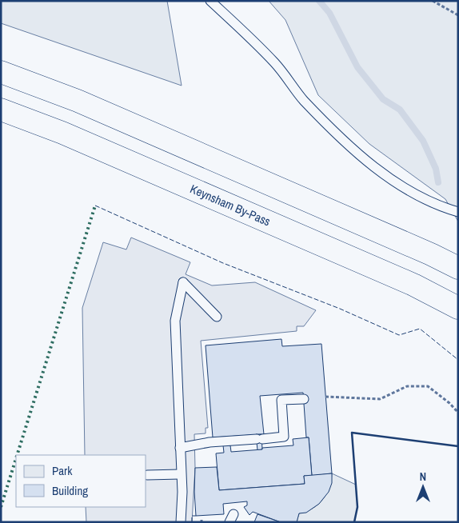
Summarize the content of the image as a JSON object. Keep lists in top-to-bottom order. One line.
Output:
{"streets":{"highway":["Keynsham By-Pass"]},"legend":["Park","Building"],"north":"top"}
